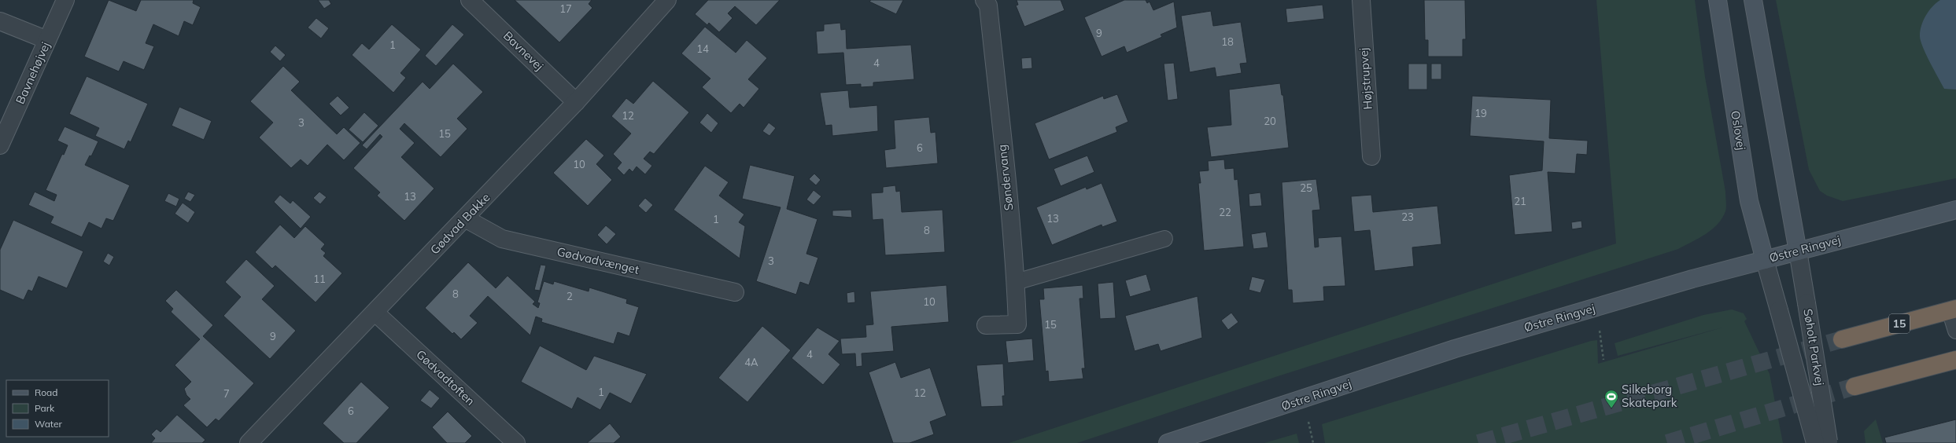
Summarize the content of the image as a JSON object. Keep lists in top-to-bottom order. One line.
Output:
{"streets":{"highway":["15"],"main road":["Oslovej","Østre Ringvej"],"street":["Bavnevej","Bavnehøjvej","Højstrupvej","Søndervang","Gødvad Bakke","Gødvadvænget","Søholt Parkvej","Gødvadtoften"]},"crossings":[["Bavnevej","Gødvad Bakke"],["Oslovej","Østre Ringvej"],["Oslovej","Søholt Parkvej"],["Gødvad Bakke","Gødvadvænget"],["Gødvad Bakke","Gødvadtoften"],["Østre Ringvej","Søholt Parkvej"]],"places":{"sports":["Silkeborg Skatepark"]},"house_numbers":["17","9","18","1","14","4","19","12","20","3","15","6","10","25","13","21","22","23","13","1","8","3","11","8","2","10","15","9","4","4A","1","12","7","6"],"legend":["Road","Park","Water"]}
